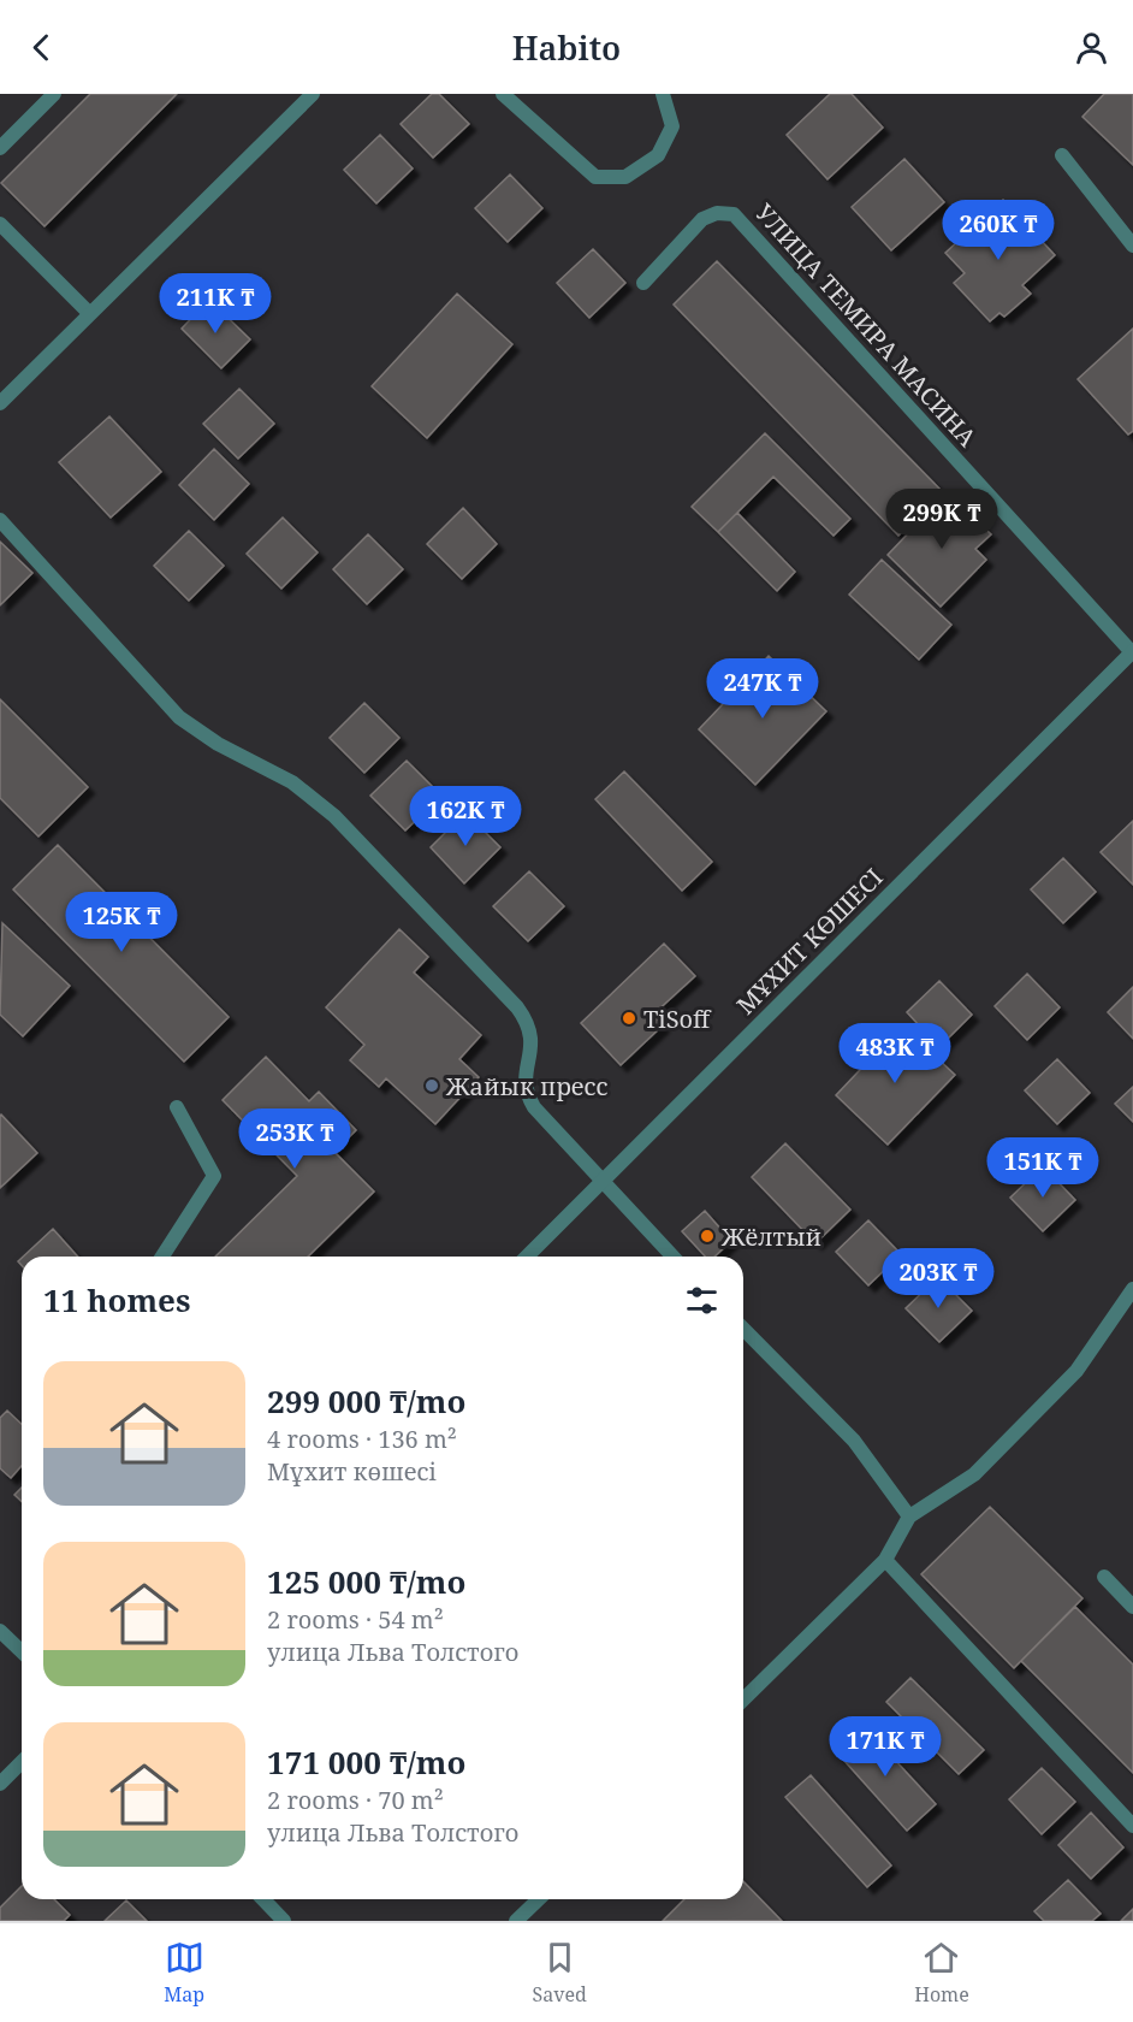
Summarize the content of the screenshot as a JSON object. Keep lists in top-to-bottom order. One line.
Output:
{"streets":{"street":["УЛИЦА ТЕМИРА МАСИНА","МҰХИТ КӨШЕСІ"]},"crossings":[["УЛИЦА ТЕМИРА МАСИНА","МҰХИТ КӨШЕСІ"]],"places":["TiSoff","Жайык пресс","Жёлтый"],"page":{"header":"Habito","price":["260K ₸","211K ₸","299K ₸","247K ₸","162K ₸","125K ₸","483K ₸","253K ₸","151K ₸","203K ₸","171K ₸"],"heading":"11 homes","list":[{"name":"299 000 ₸/mo","note":"4 rooms · 136 m² · Мұхит көшесі"},{"name":"125 000 ₸/mo","note":"2 rooms · 54 m² · улица Льва Толстого"},{"name":"171 000 ₸/mo","note":"2 rooms · 70 m² · улица Льва Толстого"}],"tabs":["Map","Saved","Home"]}}
